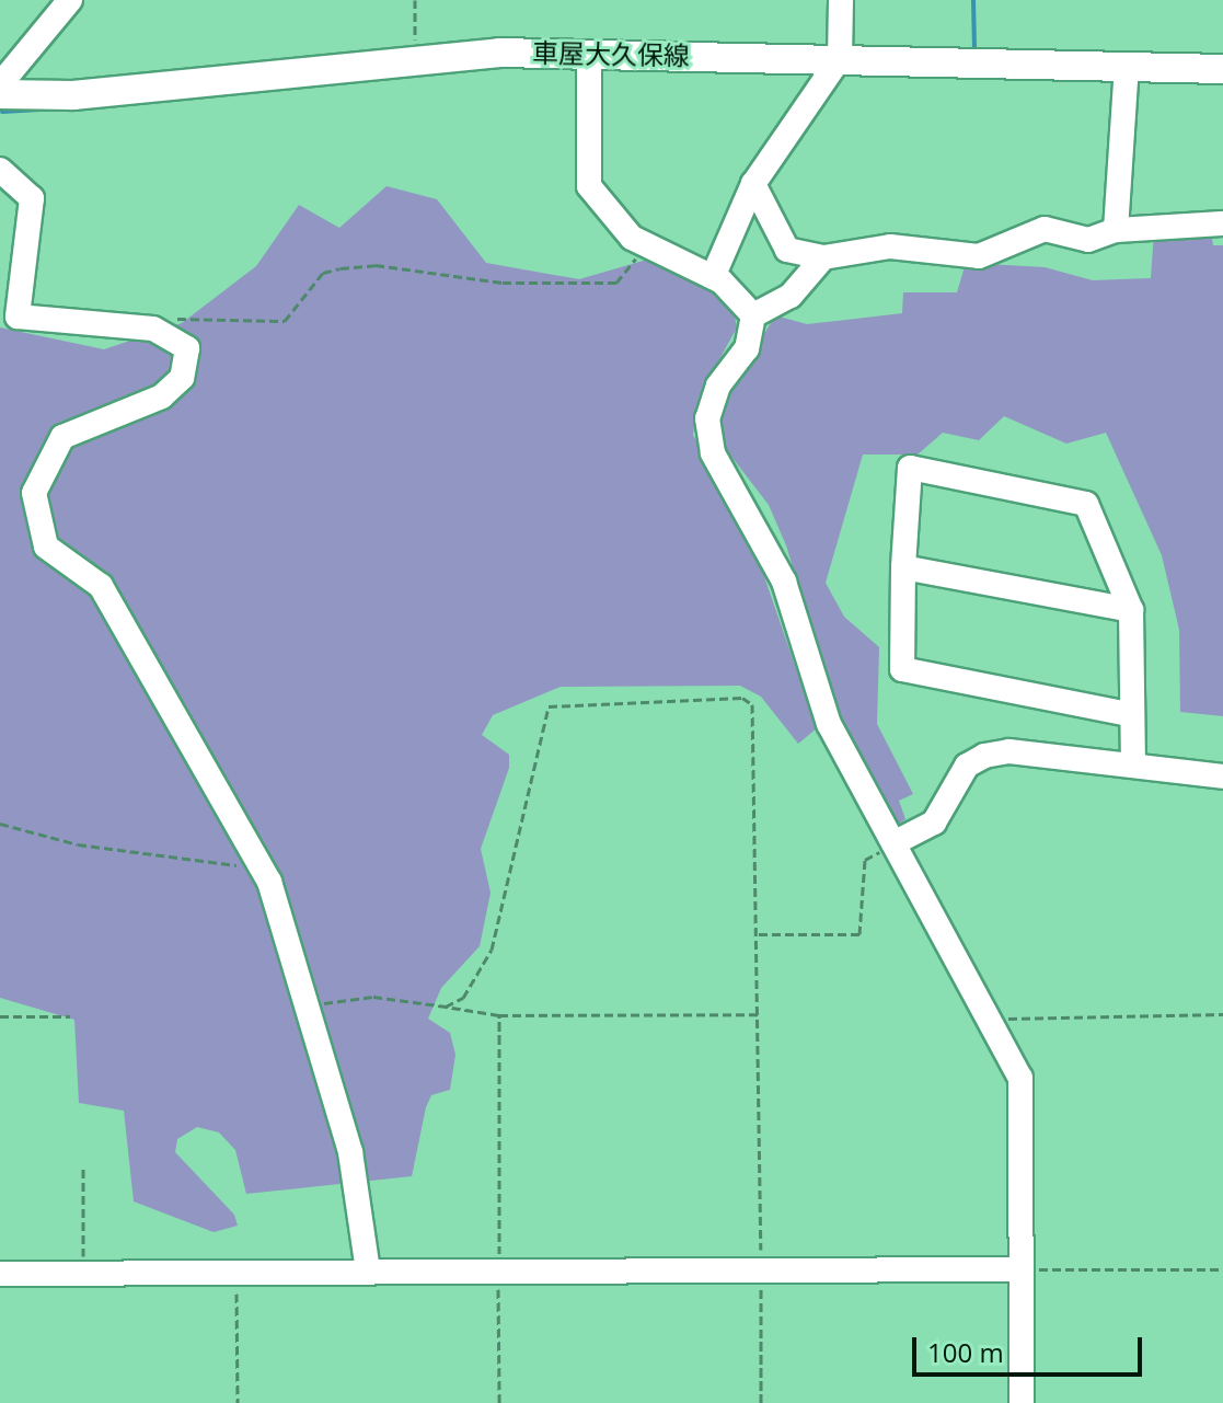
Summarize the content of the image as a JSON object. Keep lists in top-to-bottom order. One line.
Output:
{"streets":{"main road":["車屋大久保線"]},"scale_bar":"100 m"}
